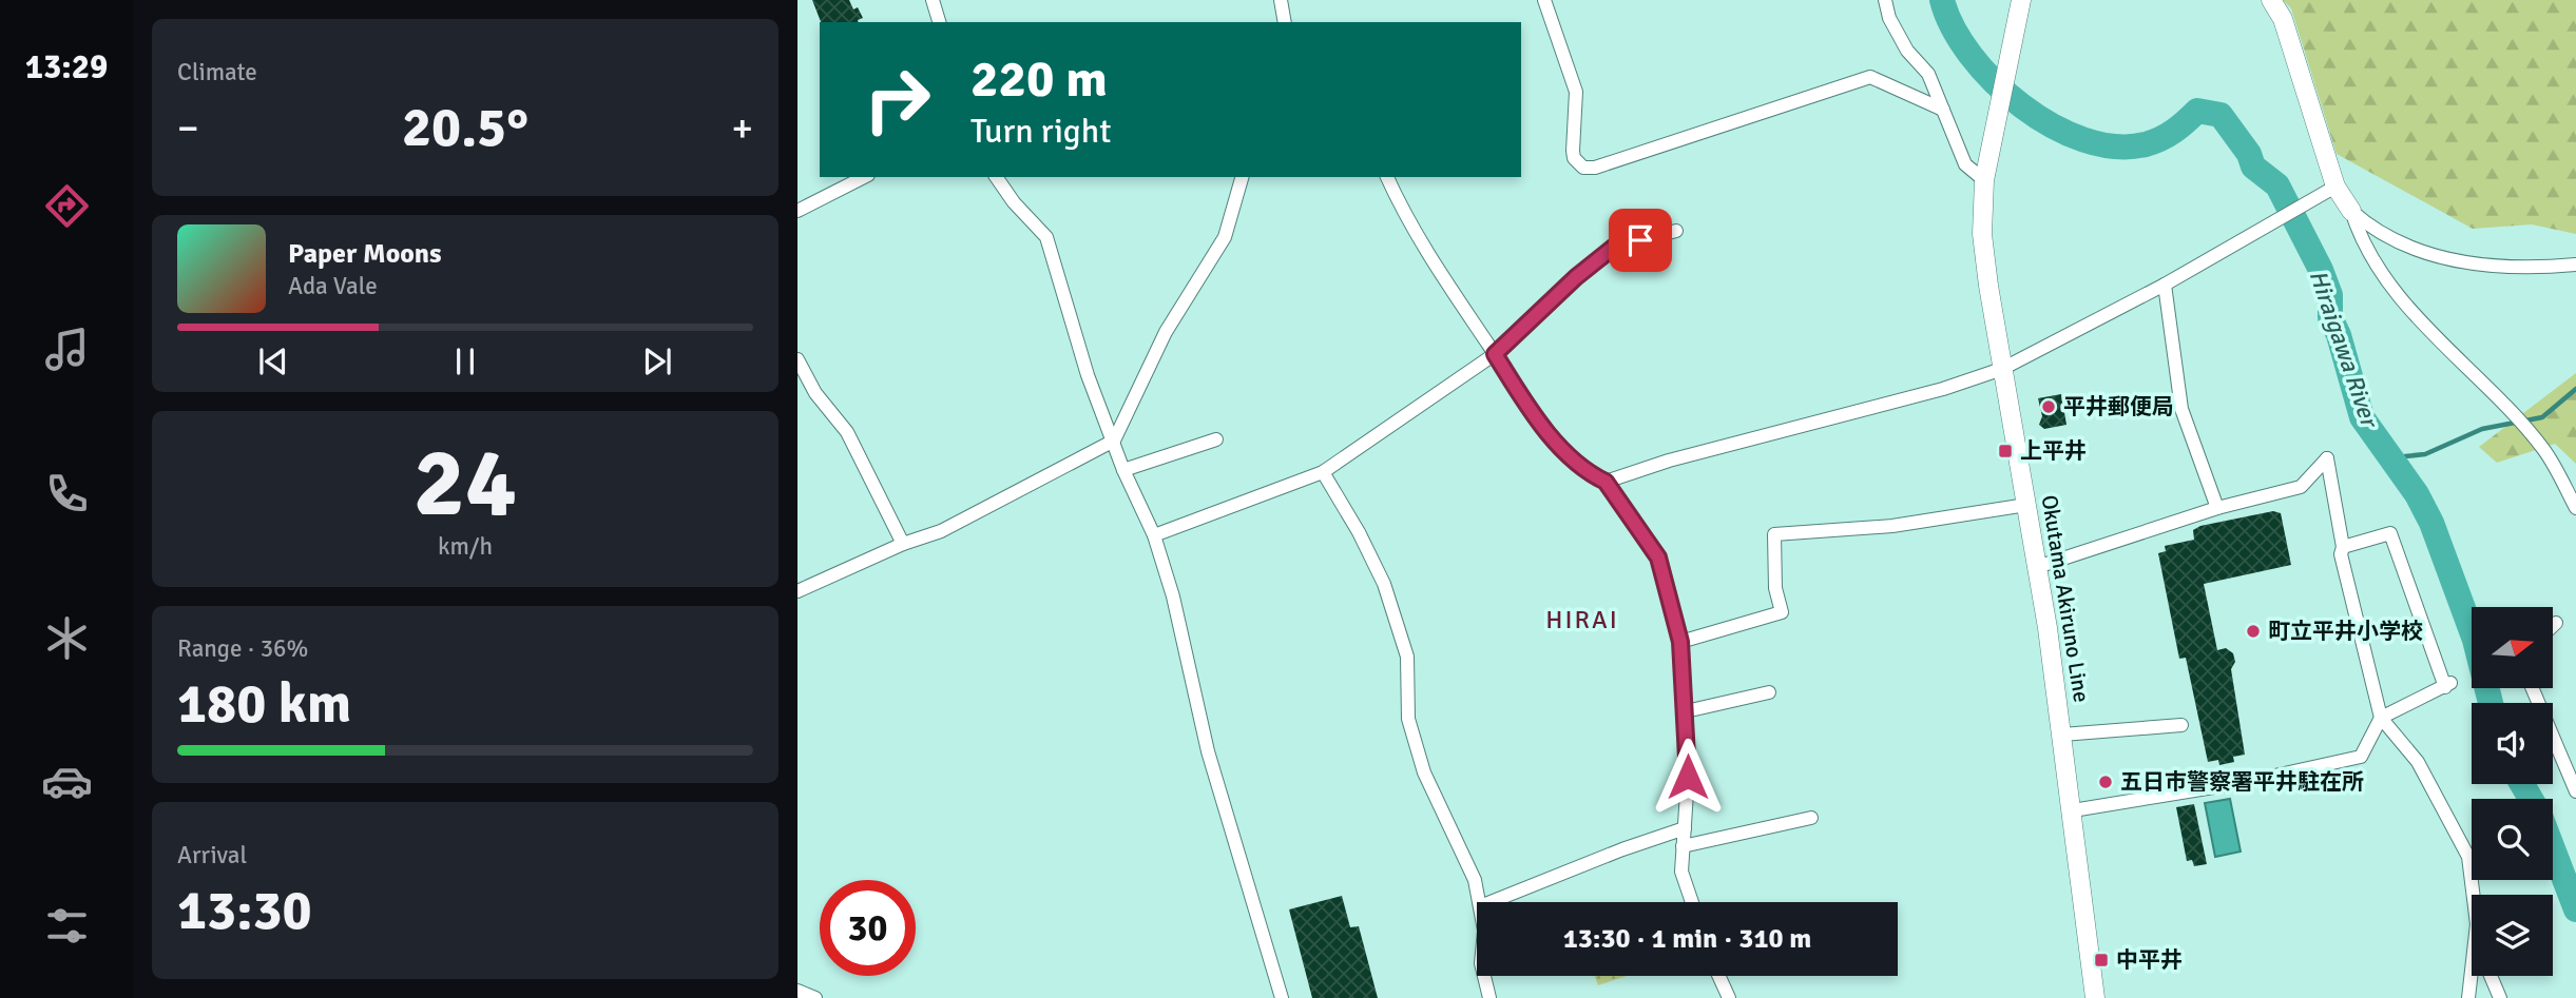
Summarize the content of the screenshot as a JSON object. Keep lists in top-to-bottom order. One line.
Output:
{"streets":{"main road":["Okutama Akiruno Line"]},"districts":["HIRAI"],"water":["Hiraigawa River"],"places":{"other":["平井郵便局","町立平井小学校","五日市警察署平井駐在所"],"transit":["上平井","中平井"]},"north":"right","page":{"tabs":"13:29","tile":["Climate",["24","km/h"],["Range · 36%","180 km"],["Arrival","13:30"]],"turn":["220 m","Turn right"],"heat":["−","20.5°","+"],"song":["Paper Moons","Ada Vale"],"limit":"30","trip":"13:30 · 1 min · 310 m"}}
